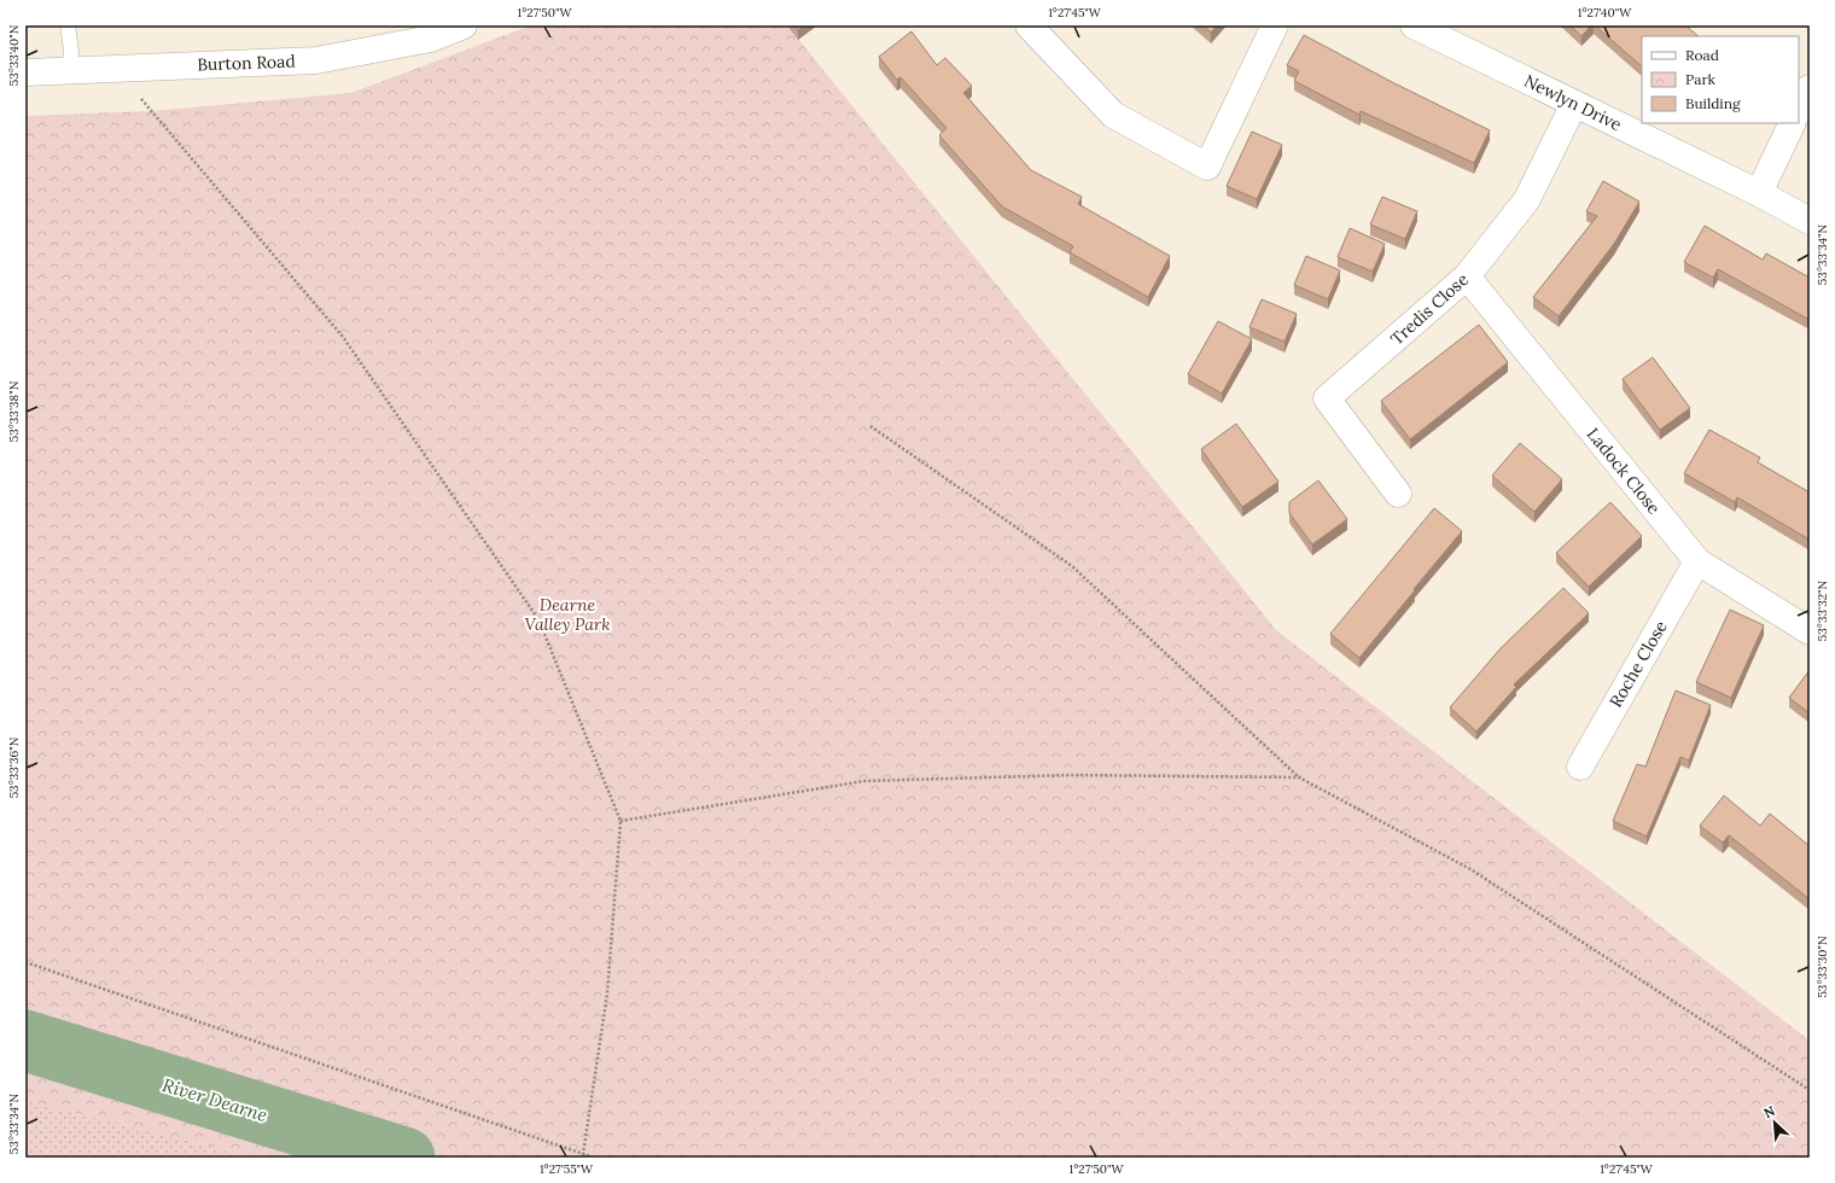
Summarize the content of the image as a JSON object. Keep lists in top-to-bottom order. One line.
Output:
{"streets":{"street":["Burton Road","Newlyn Drive","Tredis Close","Ladock Close","Roche Close"]},"crossings":[["Newlyn Drive","Tredis Close"],["Tredis Close","Ladock Close"],["Ladock Close","Roche Close"]],"water":["River Dearne"],"parks":["Dearne Valley Park"],"legend":["Road","Park","Building"],"north":"top left","coordinates":["1°27'50\"W","1°27'45\"W","1°27'40\"W","53°33'40\"N","53°33'34\"N","53°33'38\"N","53°33'32\"N","53°33'36\"N","53°33'30\"N","1°27'55\"W"]}
